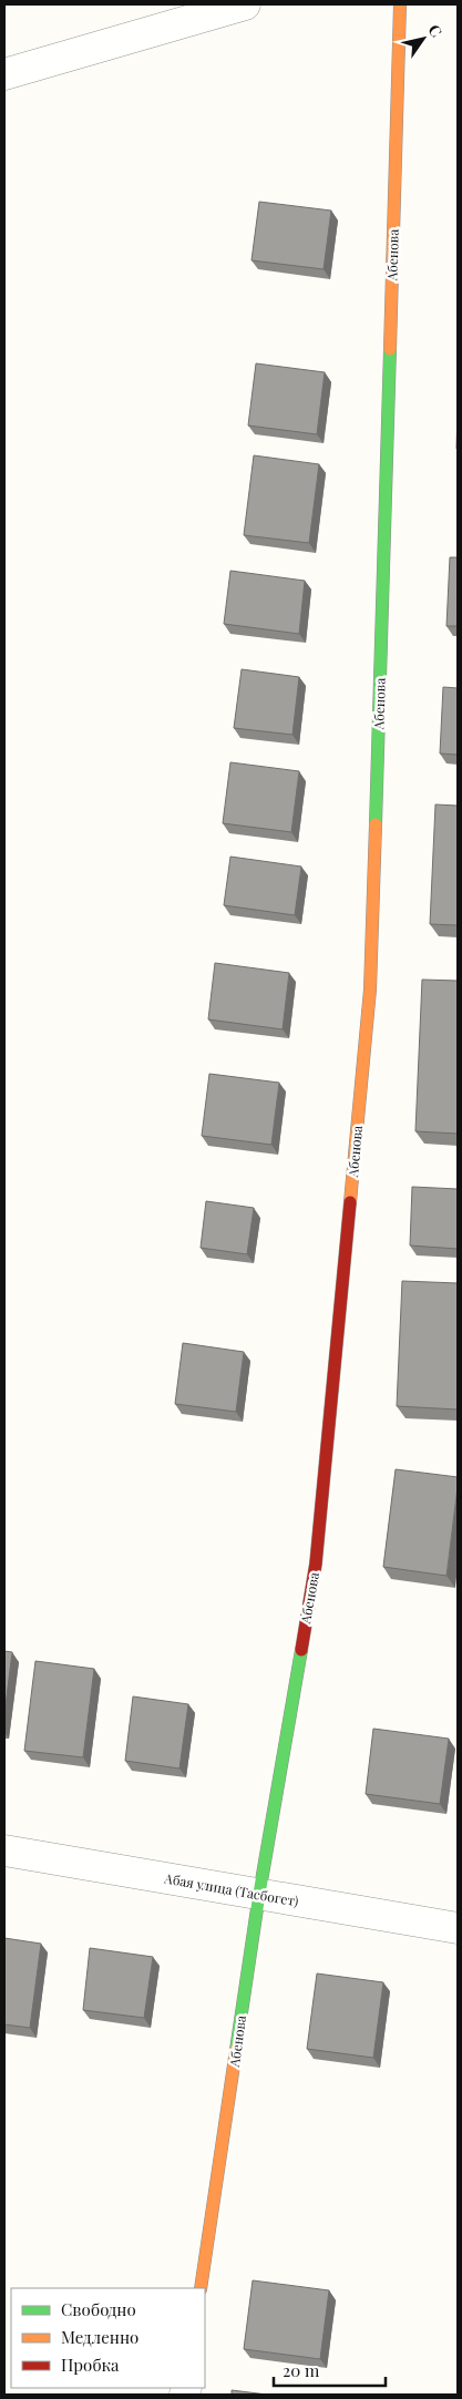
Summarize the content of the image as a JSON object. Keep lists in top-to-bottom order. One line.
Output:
{"streets":{"street":["Абенова","Абая улица (Тасбогет)"]},"crossings":[["Абенова","Абая улица (Тасбогет)"]],"legend":["Свободно","Медленно","Пробка"],"scale_bar":"20 m","north":"top right"}
